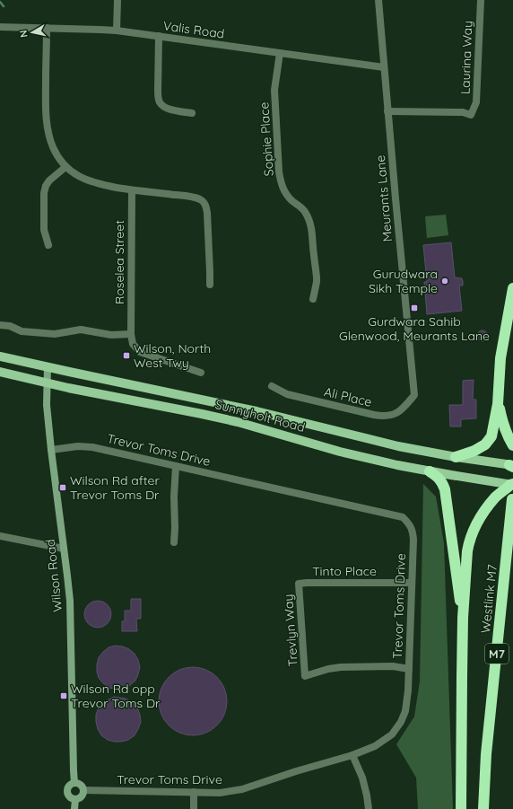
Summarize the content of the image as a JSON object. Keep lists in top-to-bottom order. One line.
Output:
{"streets":{"highway":["Westlink M7","M7"],"main road":["Sunnyholt Road"],"street":["Valis Road","Laurina Way","Sophie Place","Meurants Lane","Roselea Street","Ali Place","Trevor Toms Drive","Tinto Place","Wilson Road","Trevlyn Way"]},"crossings":[["Valis Road","Sophie Place"],["Valis Road","Meurants Lane"],["Laurina Way","Meurants Lane"],["Meurants Lane","Ali Place"],["Sunnyholt Road","Wilson Road"],["Trevor Toms Drive","Tinto Place"],["Trevor Toms Drive","Wilson Road"],["Trevor Toms Drive","Trevlyn Way"],["Tinto Place","Trevlyn Way"]],"places":{"other":["Gurudwara Sikh Temple"],"transit":["Gurdwara Sahib Glenwood, Meurants Lane","Wilson, North West Twy","Wilson Rd after Trevor Toms Dr","Wilson Rd opp Trevor Toms Dr"]},"north":"left"}
